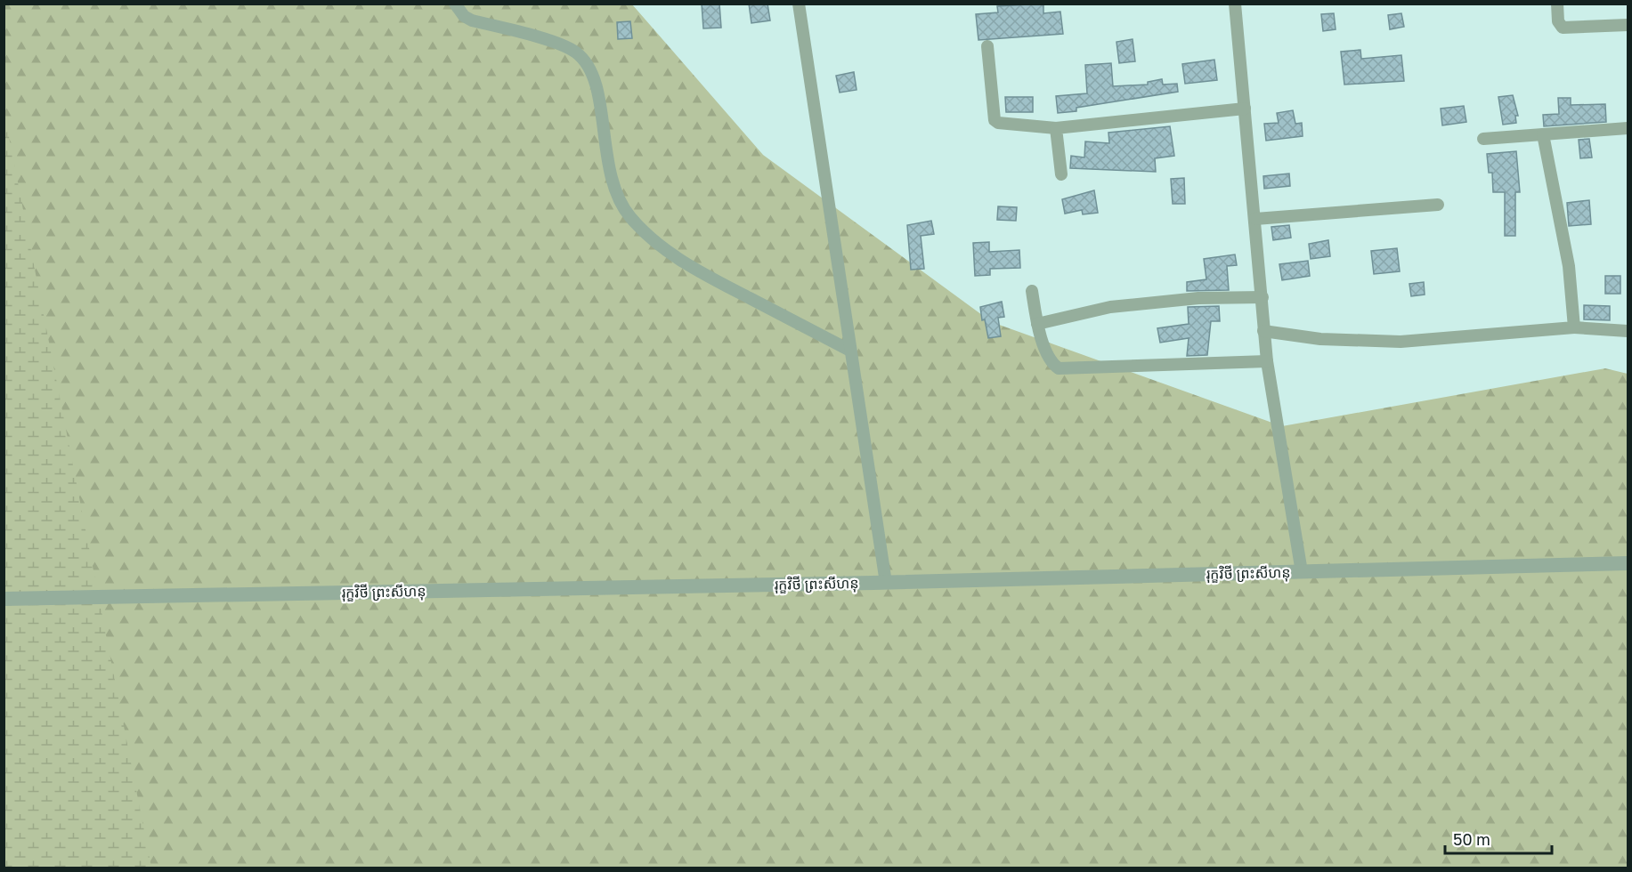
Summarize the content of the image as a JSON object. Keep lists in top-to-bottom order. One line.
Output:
{"streets":{"street":["រុក្ខវិថី ព្រះសីហនុ"]},"scale_bar":"50 m"}
